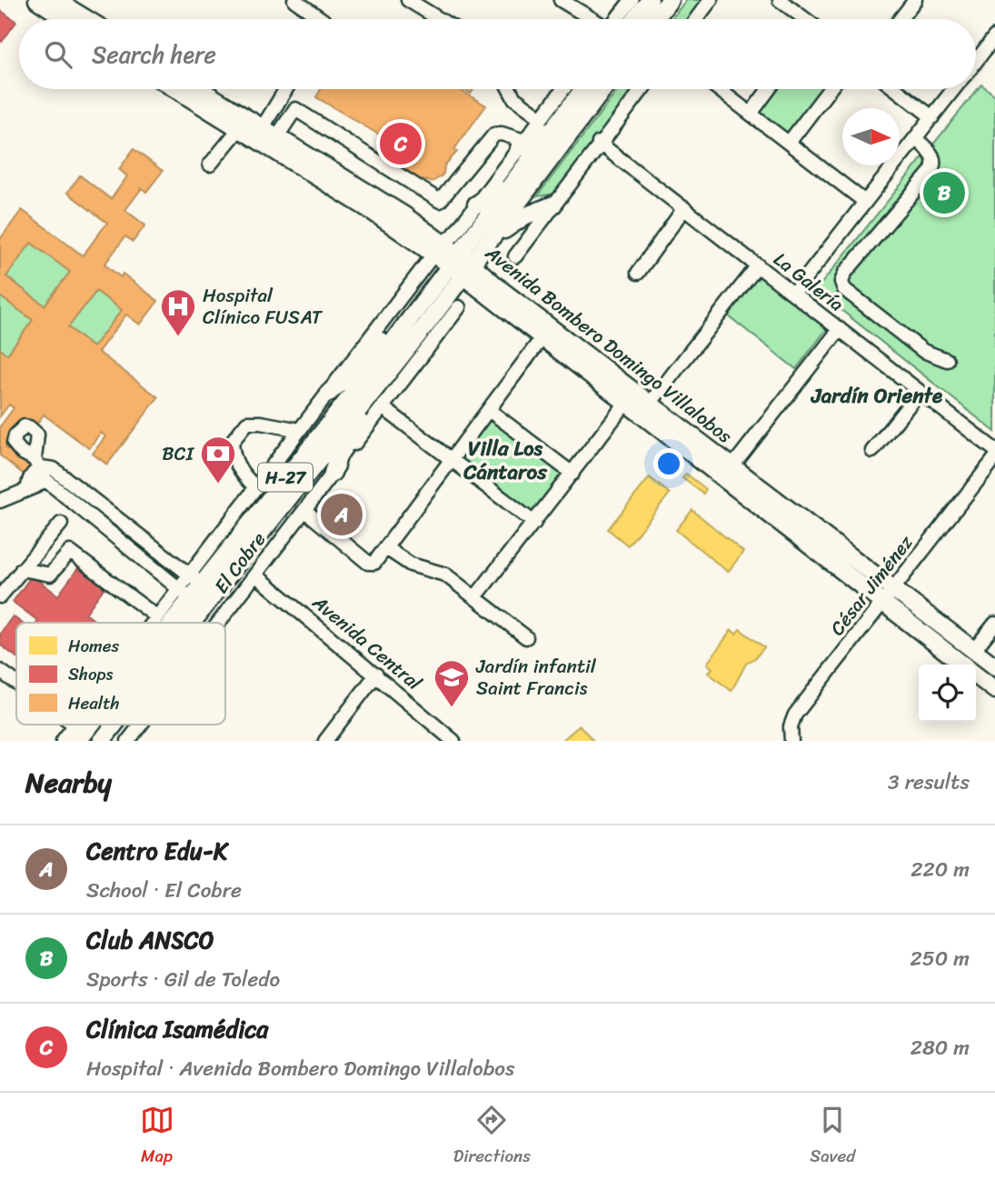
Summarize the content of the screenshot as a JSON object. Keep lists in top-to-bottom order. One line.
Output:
{"streets":{"main road":["Avenida Bombero Domingo Villalobos","H-27"],"street":["La Galería","El Cobre","César Jiménez","Avenida Central"]},"crossings":[["Avenida Bombero Domingo Villalobos","H-27"],["Avenida Bombero Domingo Villalobos","César Jiménez"],["El Cobre","Avenida Central"]],"districts":["Jardín Oriente","Villa Los Cántaros"],"places":{"hospital":["Hospital Clínico FUSAT"],"bank":["BCI"],"school or university":["Jardín infantil Saint Francis"]},"legend":["Homes","Shops","Health"],"north":"right","page":{"search":"Search here","pins":["C","B","A"],"heading":["Nearby","3 results"],"list":[{"mark":"A","name":"Centro Edu-K","note":"School · El Cobre","value":"220 m"},{"mark":"B","name":"Club ANSCO","note":"Sports · Gil de Toledo","value":"250 m"},{"mark":"C","name":"Clínica Isamédica","note":"Hospital · Avenida Bombero Domingo Villalobos","value":"280 m"}],"nav":["Map","Directions","Saved"]}}
